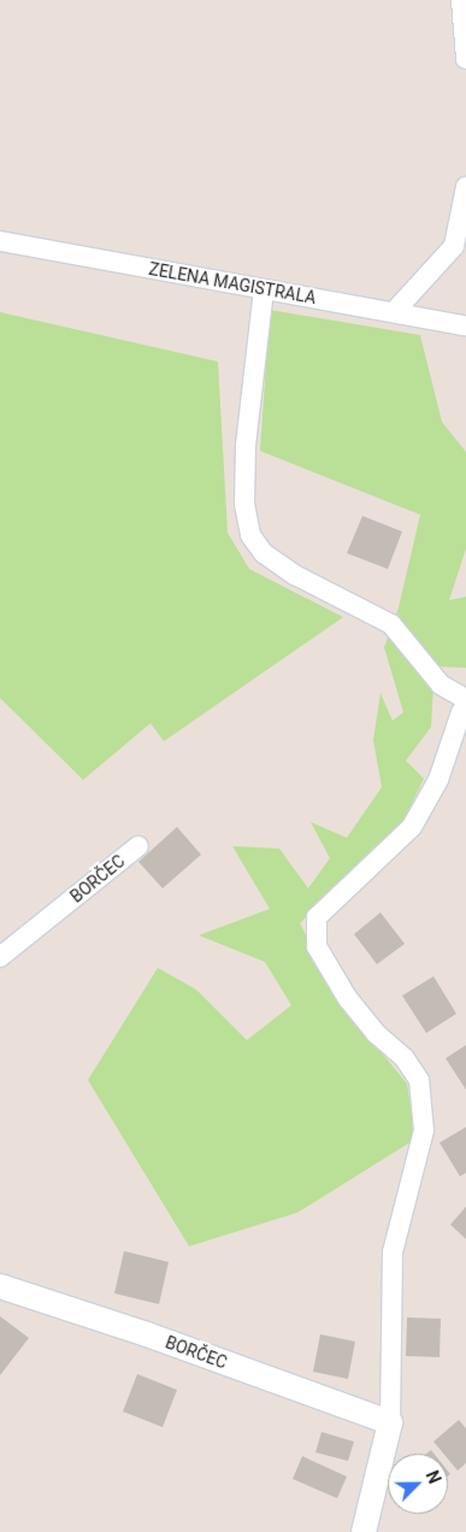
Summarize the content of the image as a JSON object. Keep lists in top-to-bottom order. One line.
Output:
{"streets":{"street":["ZELENA MAGISTRALA","BORČEC"]},"north":"top right"}
